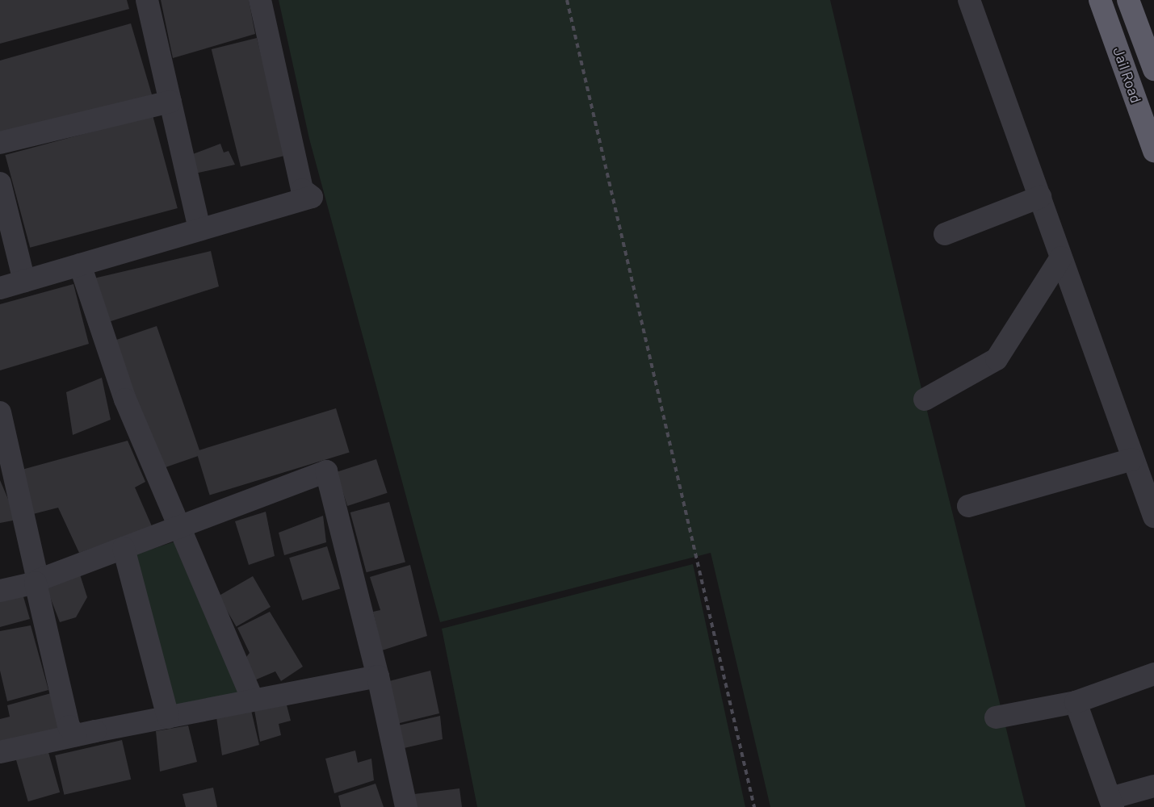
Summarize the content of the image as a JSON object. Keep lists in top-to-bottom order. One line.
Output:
{"streets":{"highway":["Jail Road"]}}
